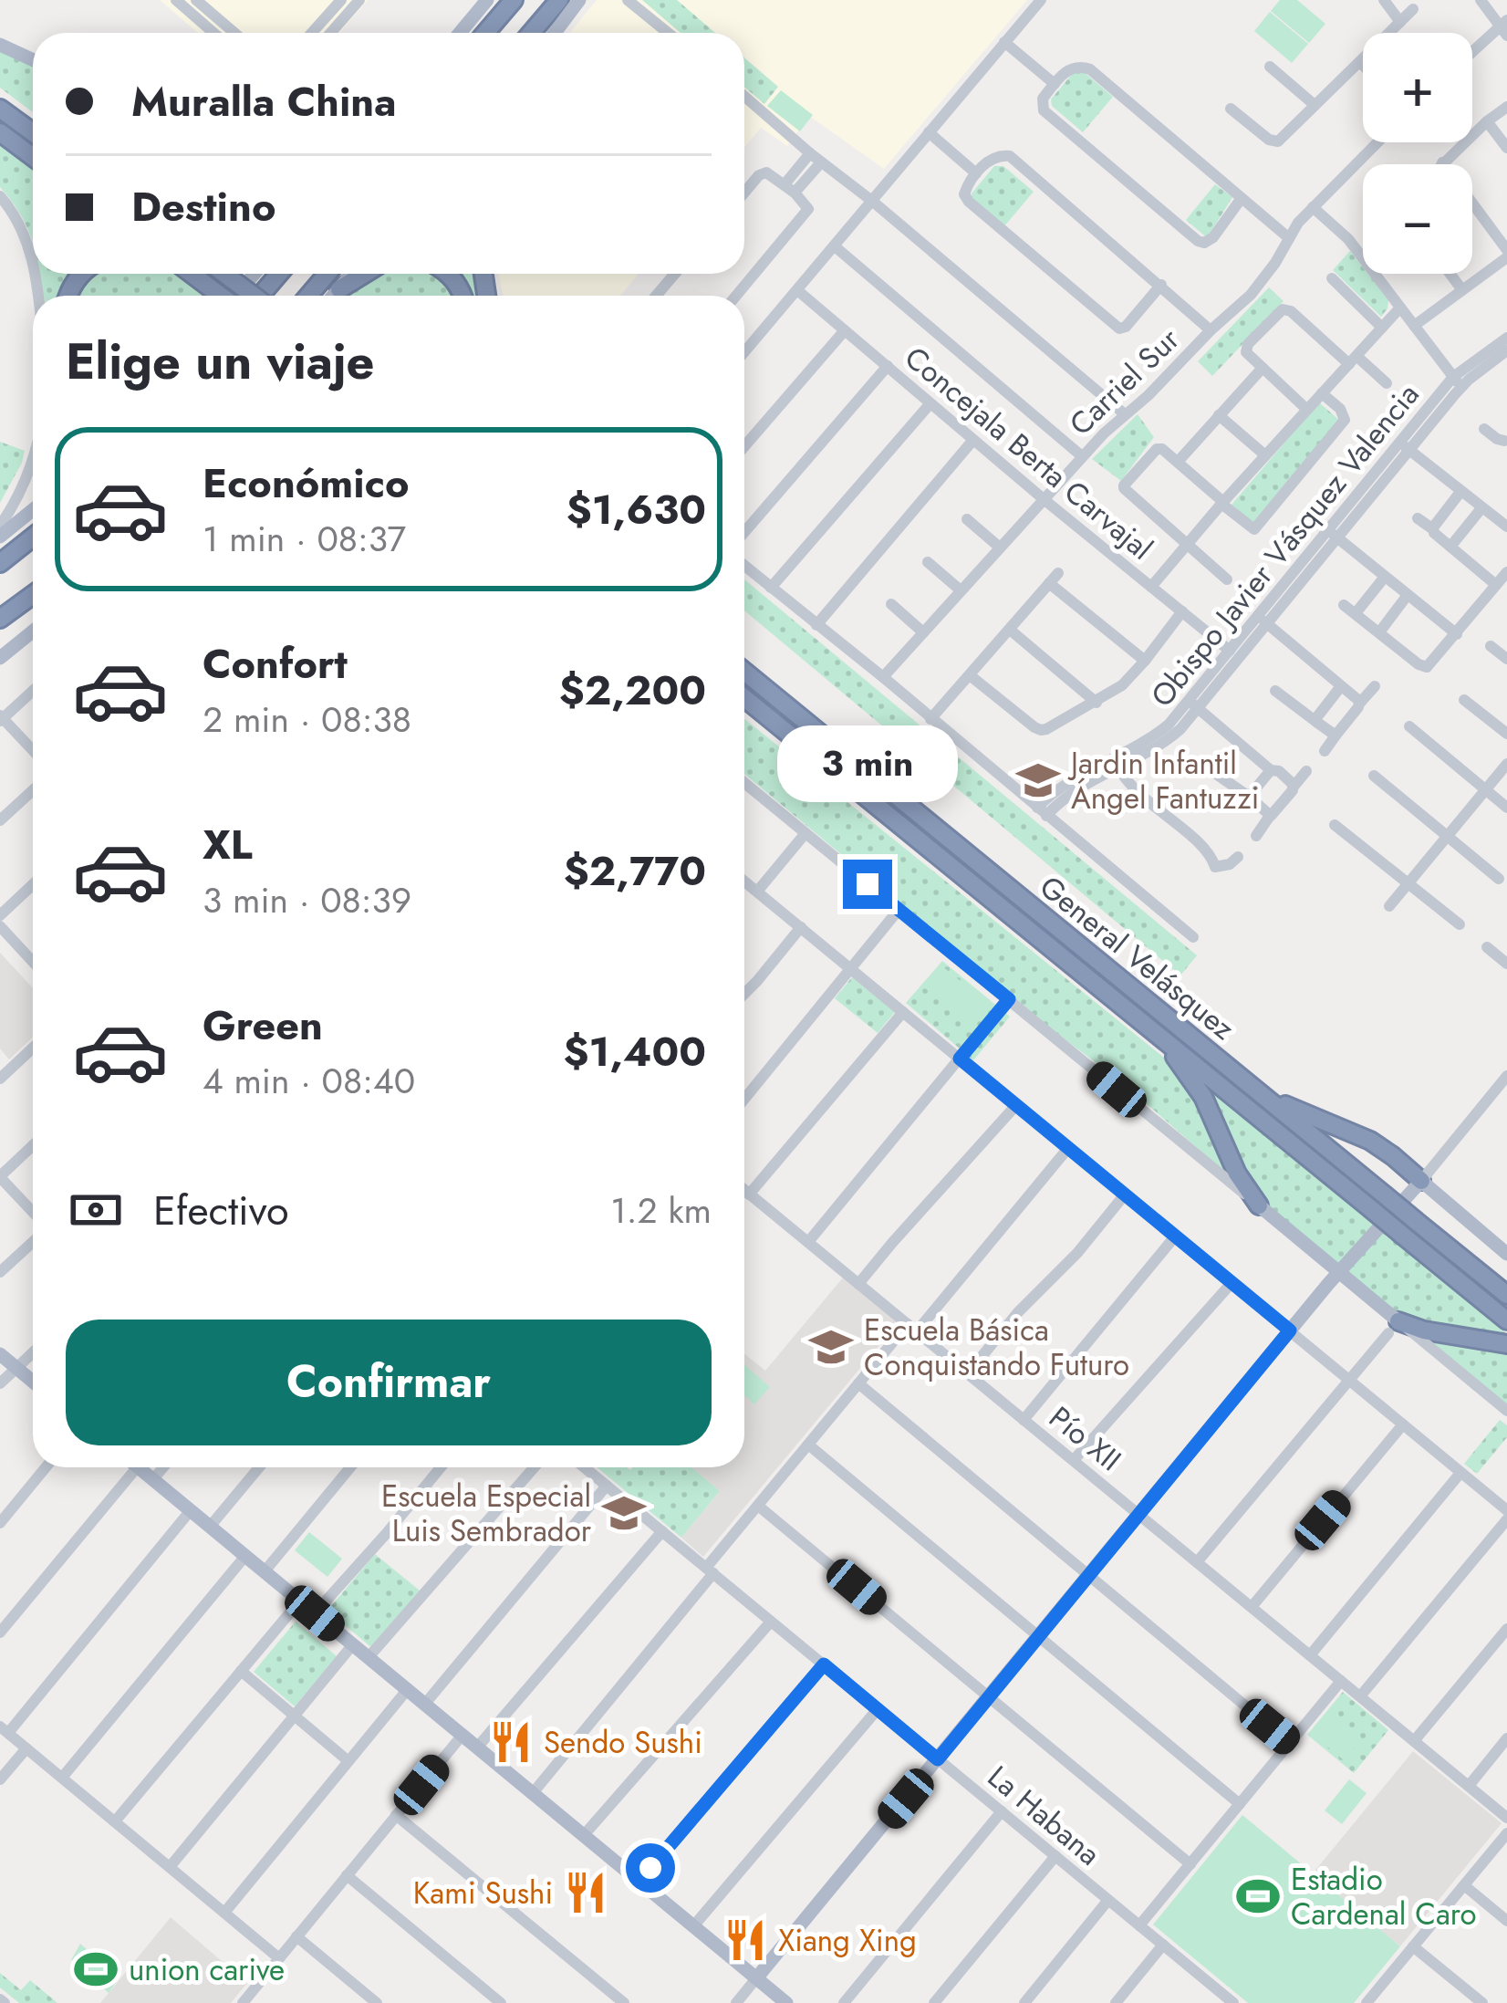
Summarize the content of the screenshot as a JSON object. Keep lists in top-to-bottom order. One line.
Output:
{"streets":{"highway":["General Velásquez"],"street":["Carriel Sur","Concejala Berta Carvajal","Obispo Javier Vásquez Valencia","Pío XII","La Habana"]},"crossings":[["Carriel Sur","Concejala Berta Carvajal"],["Concejala Berta Carvajal","Obispo Javier Vásquez Valencia"]],"places":{"school or university":["Jardin Infantil Ángel Fantuzzi","Escuela Básica Conquistando Futuro","Escuela Especial Luis Sembrador"],"restaurant":["Sendo Sushi","Kami Sushi","Xiang Xing"],"sports":["Estadio Cardenal Caro","union carive"]},"page":{"map_buttons":["+","−"],"banner":["Muralla China","Destino"],"heading":"Elige un viaje","list":[{"name":"Económico","note":"1 min · 08:37","value":"$1,630"},{"name":"Confort","note":"2 min · 08:38","value":"$2,200"},{"name":"XL","note":"3 min · 08:39","value":"$2,770"},{"name":"Green","note":"4 min · 08:40","value":"$1,400"}],"bubble":"3 min","pay":["Efectivo","1.2 km"],"buttons":"Confirmar"}}
